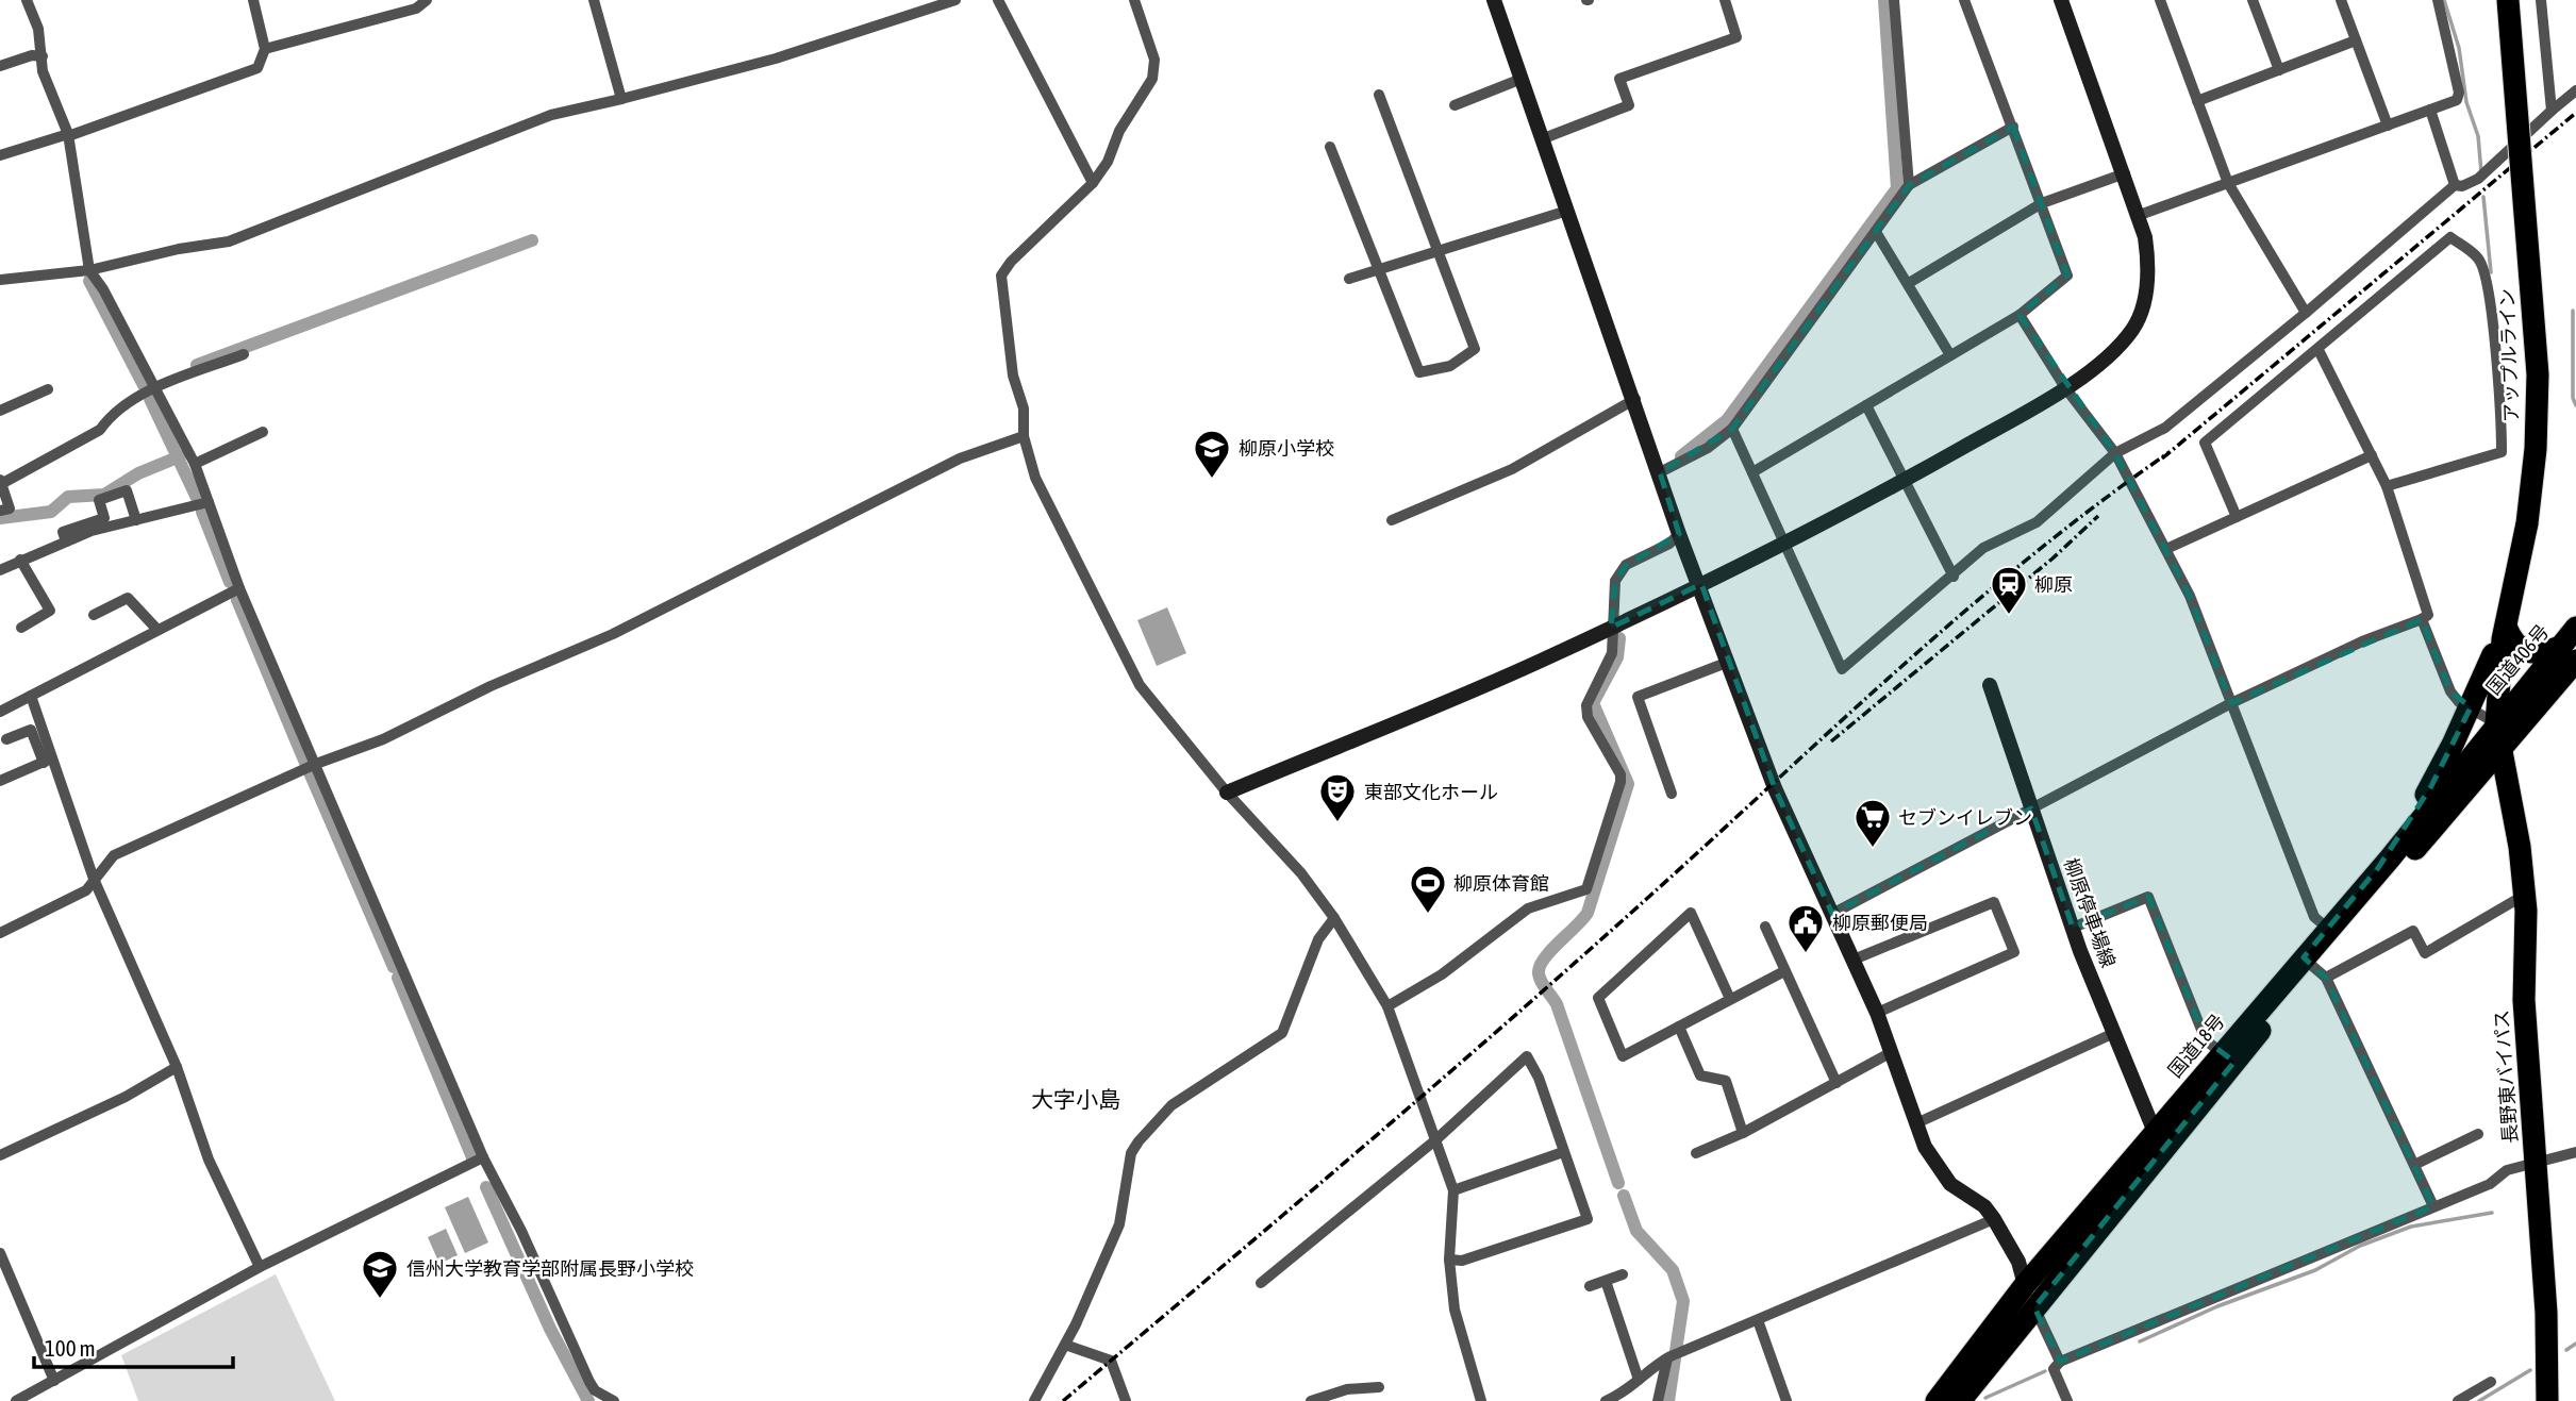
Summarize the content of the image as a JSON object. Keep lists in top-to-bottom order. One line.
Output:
{"streets":{"highway":["アップルライン","国道406号","国道18号","長野東バイパス"],"street":["柳原停車場線"]},"crossings":[["アップルライン","国道406号"],["アップルライン","国道18号"],["アップルライン","長野東バイパス"],["国道406号","国道18号"],["国道406号","長野東バイパス"],["柳原停車場線","国道18号"],["国道18号","長野東バイパス"]],"districts":["大字小島"],"places":{"school or university":["柳原小学校","信州大学教育学部附属長野小学校"],"station":["柳原"],"theatre":["東部文化ホール"],"supermarket":["セブンイレブン"],"sports":["柳原体育館"],"public building":["柳原郵便局"]},"scale_bar":"100 m"}
